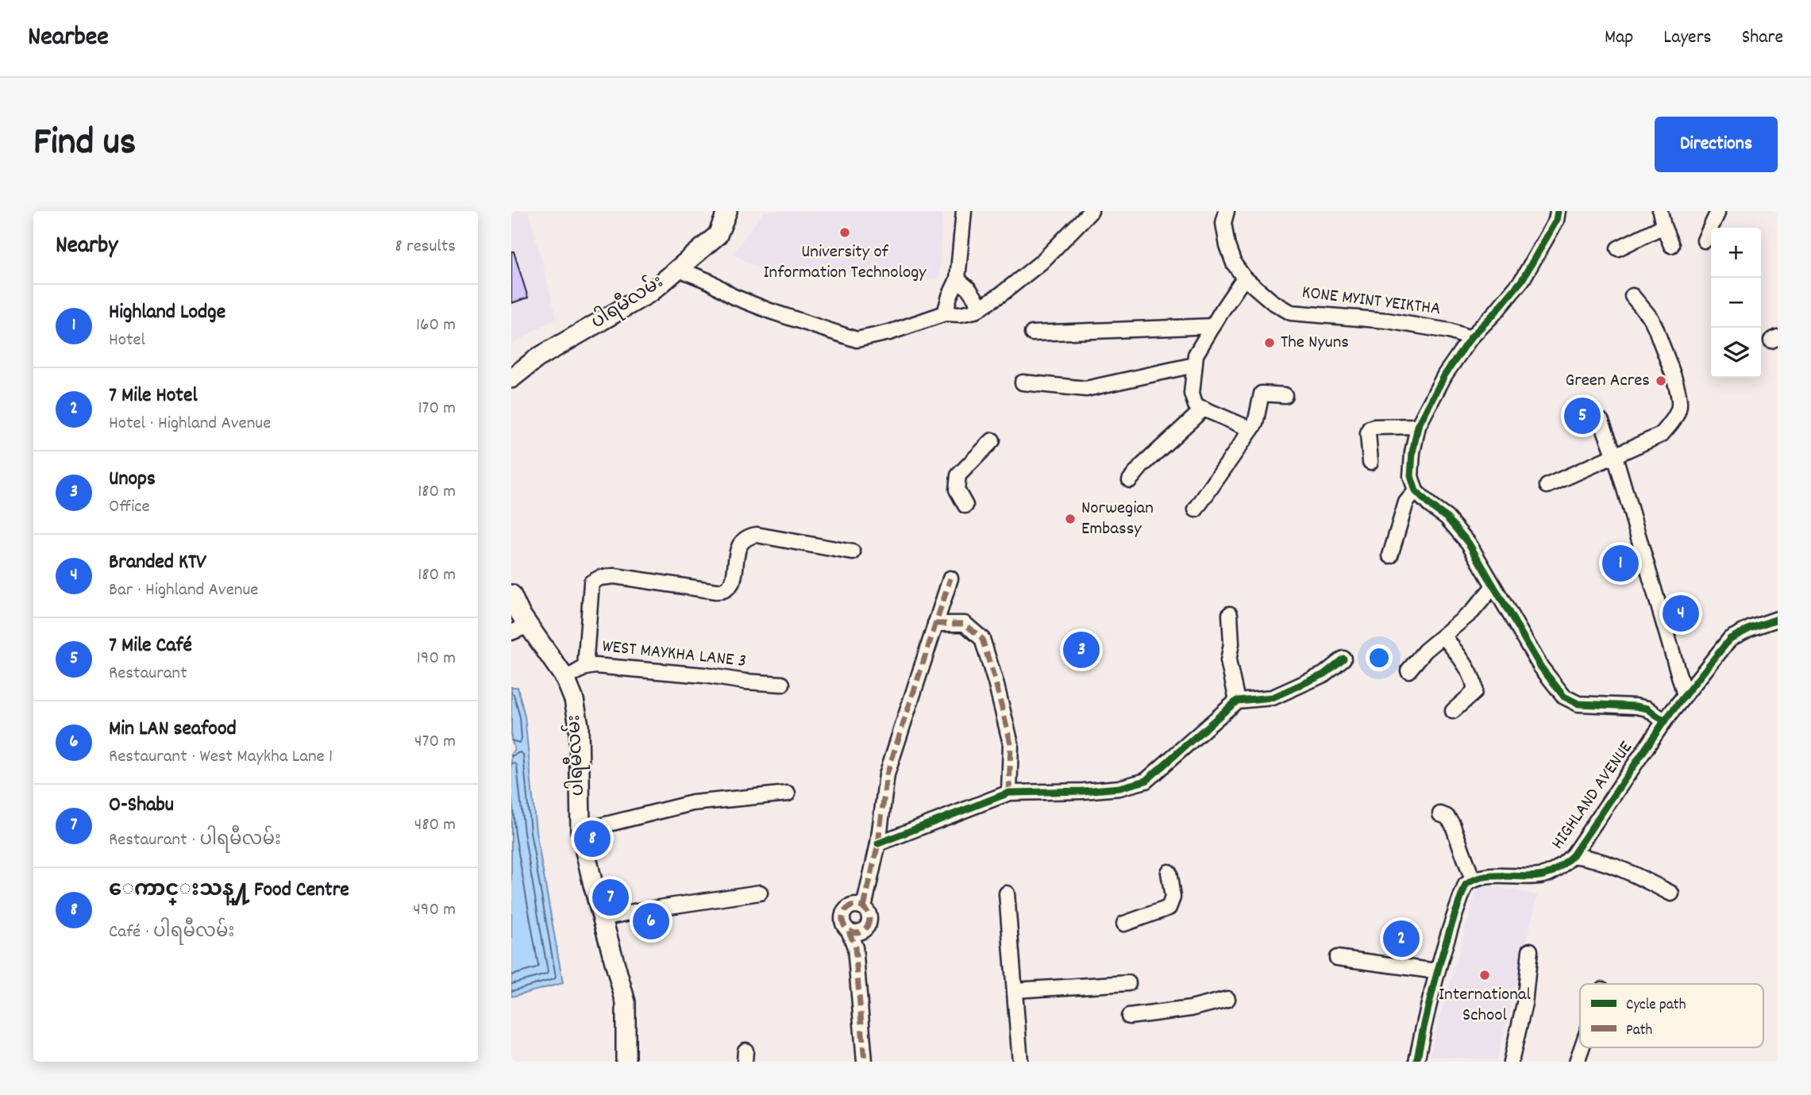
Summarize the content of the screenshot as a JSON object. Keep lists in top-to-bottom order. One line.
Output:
{"streets":{"main road":["ပါရမီလမ်း"],"street":["KONE MYINT YEIKTHA","WEST MAYKHA LANE 3","HIGHLAND AVENUE"]},"crossings":[["ပါရမီလမ်း","WEST MAYKHA LANE 3"]],"places":["University of Information Technology","The Nyuns","Green Acres","Norwegian Embassy","International School"],"legend":["Cycle path","Path"],"page":{"header":"Nearbee","nav":["Map","Layers","Share"],"title":"Find us","buttons":"Directions","heading":["Nearby","8 results"],"map_buttons":["+","−"],"list":[{"mark":"1","name":"Highland Lodge","note":"Hotel","value":"160 m"},{"mark":"2","name":"7 Mile Hotel","note":"Hotel · Highland Avenue","value":"170 m"},{"mark":"3","name":"Unops","note":"Office","value":"180 m"},{"mark":"4","name":"Branded KTV","note":"Bar · Highland Avenue","value":"180 m"},{"mark":"5","name":"7 Mile Café","note":"Restaurant","value":"190 m"},{"mark":"6","name":"Min LAN seafood","note":"Restaurant · West Maykha Lane 1","value":"470 m"},{"mark":"7","name":"O-Shabu","note":"Restaurant · ပါရမီလမ်း","value":"480 m"},{"mark":"8","name":"ေကာင္းသန္႔ Food Centre","note":"Café · ပါရမီလမ်း","value":"490 m"}],"pins":["5","1","4","3","8","7","6","2"]}}
